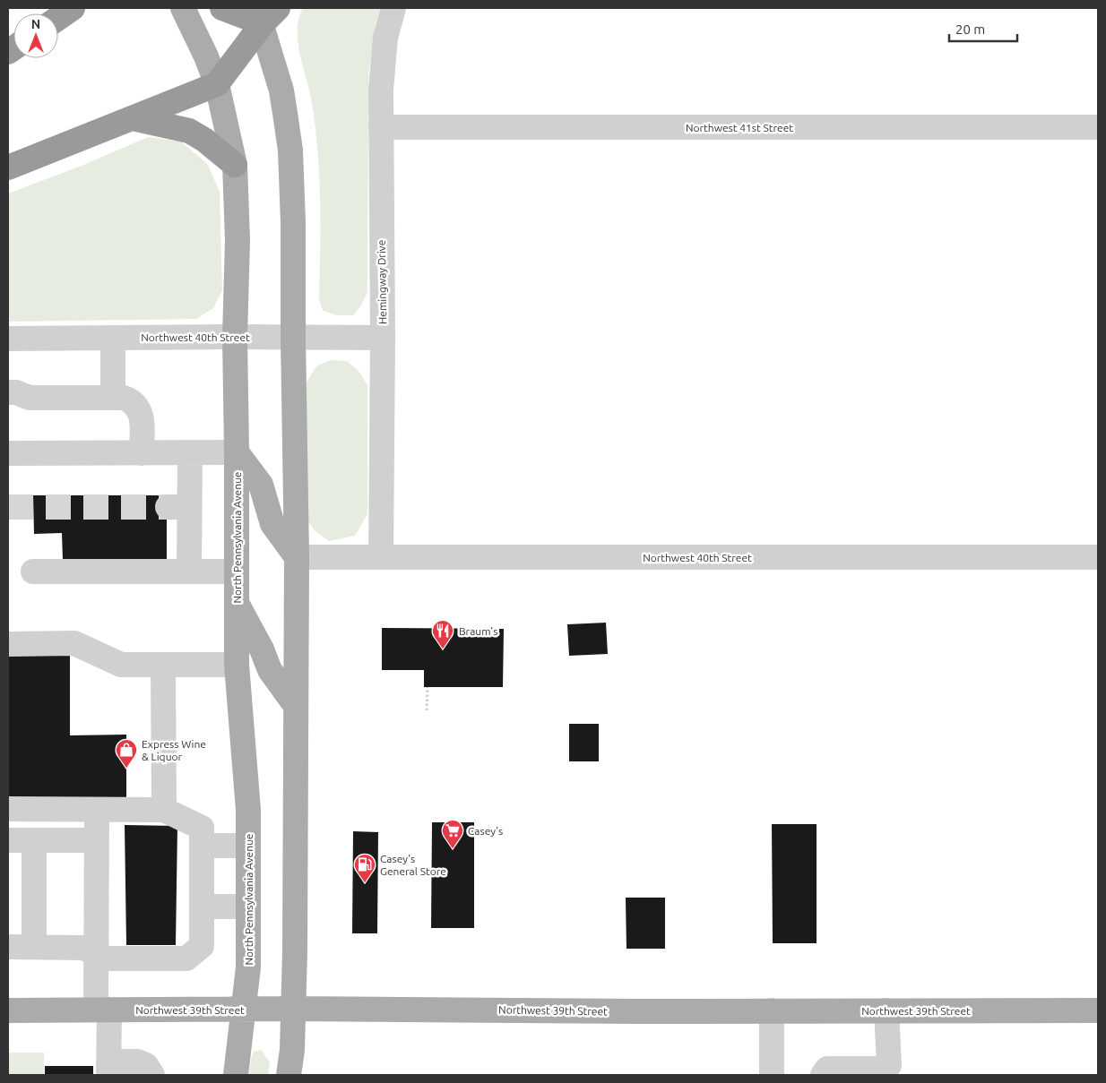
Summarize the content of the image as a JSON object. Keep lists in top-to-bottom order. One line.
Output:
{"streets":{"main road":["North Pennsylvania Avenue","Northwest 39th Street"],"street":["Northwest 41st Street","Hemingway Drive","Northwest 40th Street"]},"crossings":[["Northwest 41st Street","Hemingway Drive"],["Hemingway Drive","Northwest 40th Street"],["Northwest 40th Street","North Pennsylvania Avenue"],["North Pennsylvania Avenue","Northwest 39th Street"]],"places":{"restaurant":["Braum's"],"shop":["Express Wine & Liquor"],"supermarket":["Casey's"],"fuel station":["Casey's General Store"]},"scale_bar":"20 m","north":"top"}
